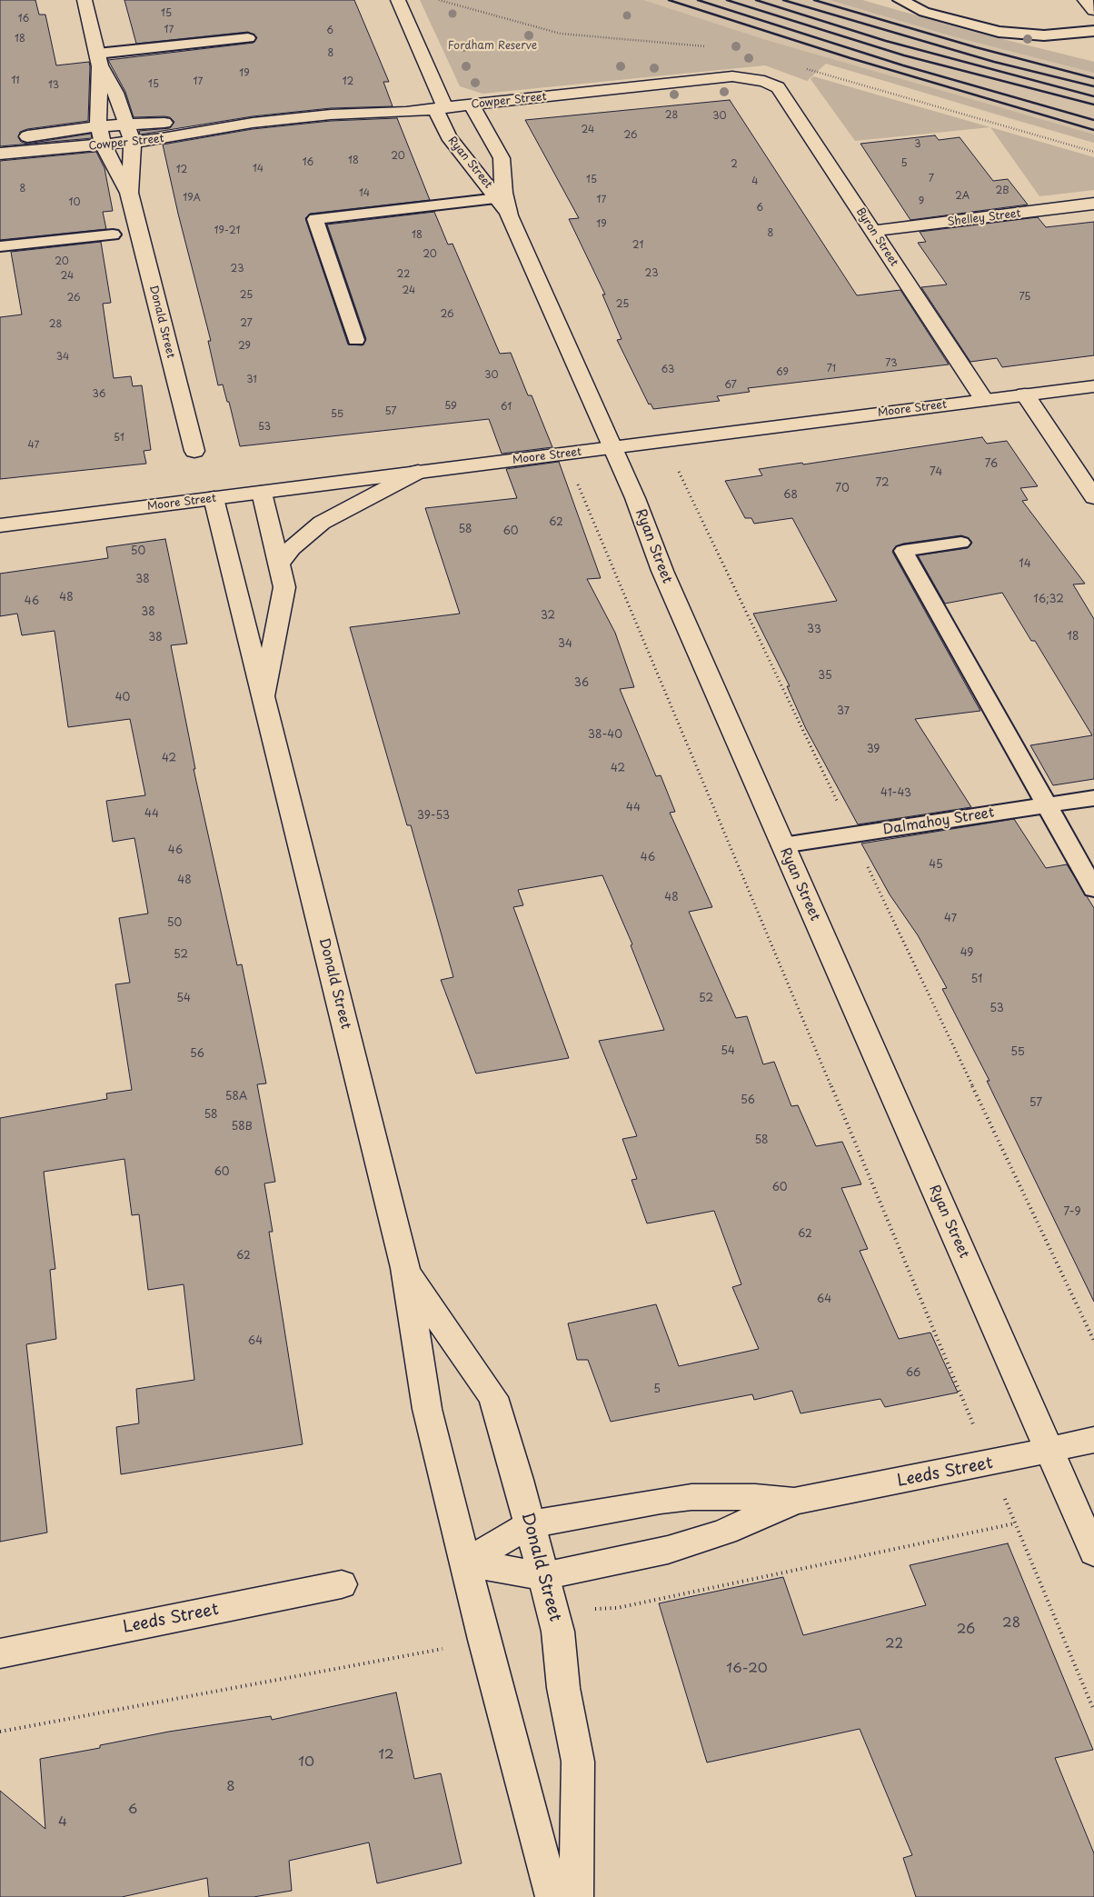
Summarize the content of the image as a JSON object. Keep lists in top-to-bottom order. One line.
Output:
{"streets":{"street":["Cowper Street","Ryan Street","Shelley Street","Byron Street","Donald Street","Moore Street","Leeds Street"],"lane":["Dalmahoy Street"]},"crossings":[["Cowper Street","Ryan Street"],["Cowper Street","Byron Street"],["Cowper Street","Donald Street"],["Ryan Street","Moore Street"],["Ryan Street","Dalmahoy Street"],["Ryan Street","Leeds Street"],["Shelley Street","Byron Street"],["Byron Street","Moore Street"],["Donald Street","Moore Street"],["Donald Street","Leeds Street"]],"parks":["Fordham Reserve"],"house_numbers":["15","16","17","6","18","8","19","11","17","12","15","13","28","30","24","26","3","20","18","16","5","2","14","12","7","15","4","8","2B","14","2A","19A","17","9","10","6","19","19-21","8","18","21","20","20","23","23","22","24","24","25","75","26","25","26","27","28","29","34","73","71","63","69","30","31","67","36","59","61","57","55","53","51","47","76","74","72","70","68","62","58","60","50","14","38","48","16;32","46","38","32","33","18","38","34","35","36","40","37","38-40","39","42","42","41-43","44","44","39-53","46","46","45","48","48","47","50","49","52","51","54","52","53","54","55","56","58A","56","57","58","58B","58","60","60","7-9","62","62","64","64","66","5","28","26","22","16-20","12","10","8","6","4"]}
